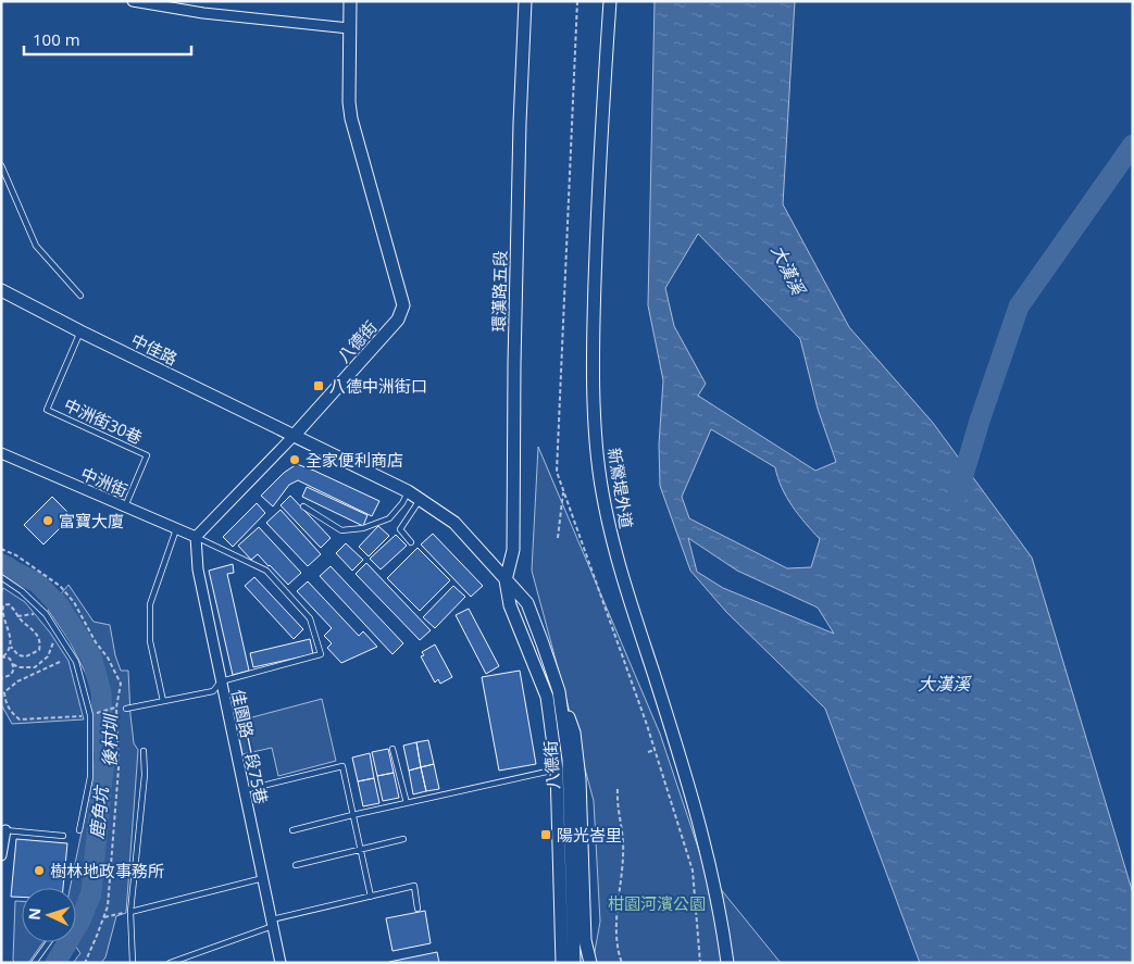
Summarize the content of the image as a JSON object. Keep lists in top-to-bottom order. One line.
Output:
{"streets":{"street":["環漢路五段","八德街","中佳路","中洲街","新鶯堤外道","佳園路一段75巷"],"lane":["中洲街30巷"]},"crossings":[["環漢路五段","八德街"],["八德街","中佳路"],["中佳路","中洲街30巷"],["中洲街30巷","中洲街"],["中洲街","佳園路一段75巷"]],"water":["大漢溪","後村圳","鹿角坑"],"parks":["柑園河濱公園"],"places":{"transit":["八德中洲街口","陽光峇里"],"other":["全家便利商店","富寶大廈","樹林地政事務所"]},"scale_bar":"100 m","north":"left"}
